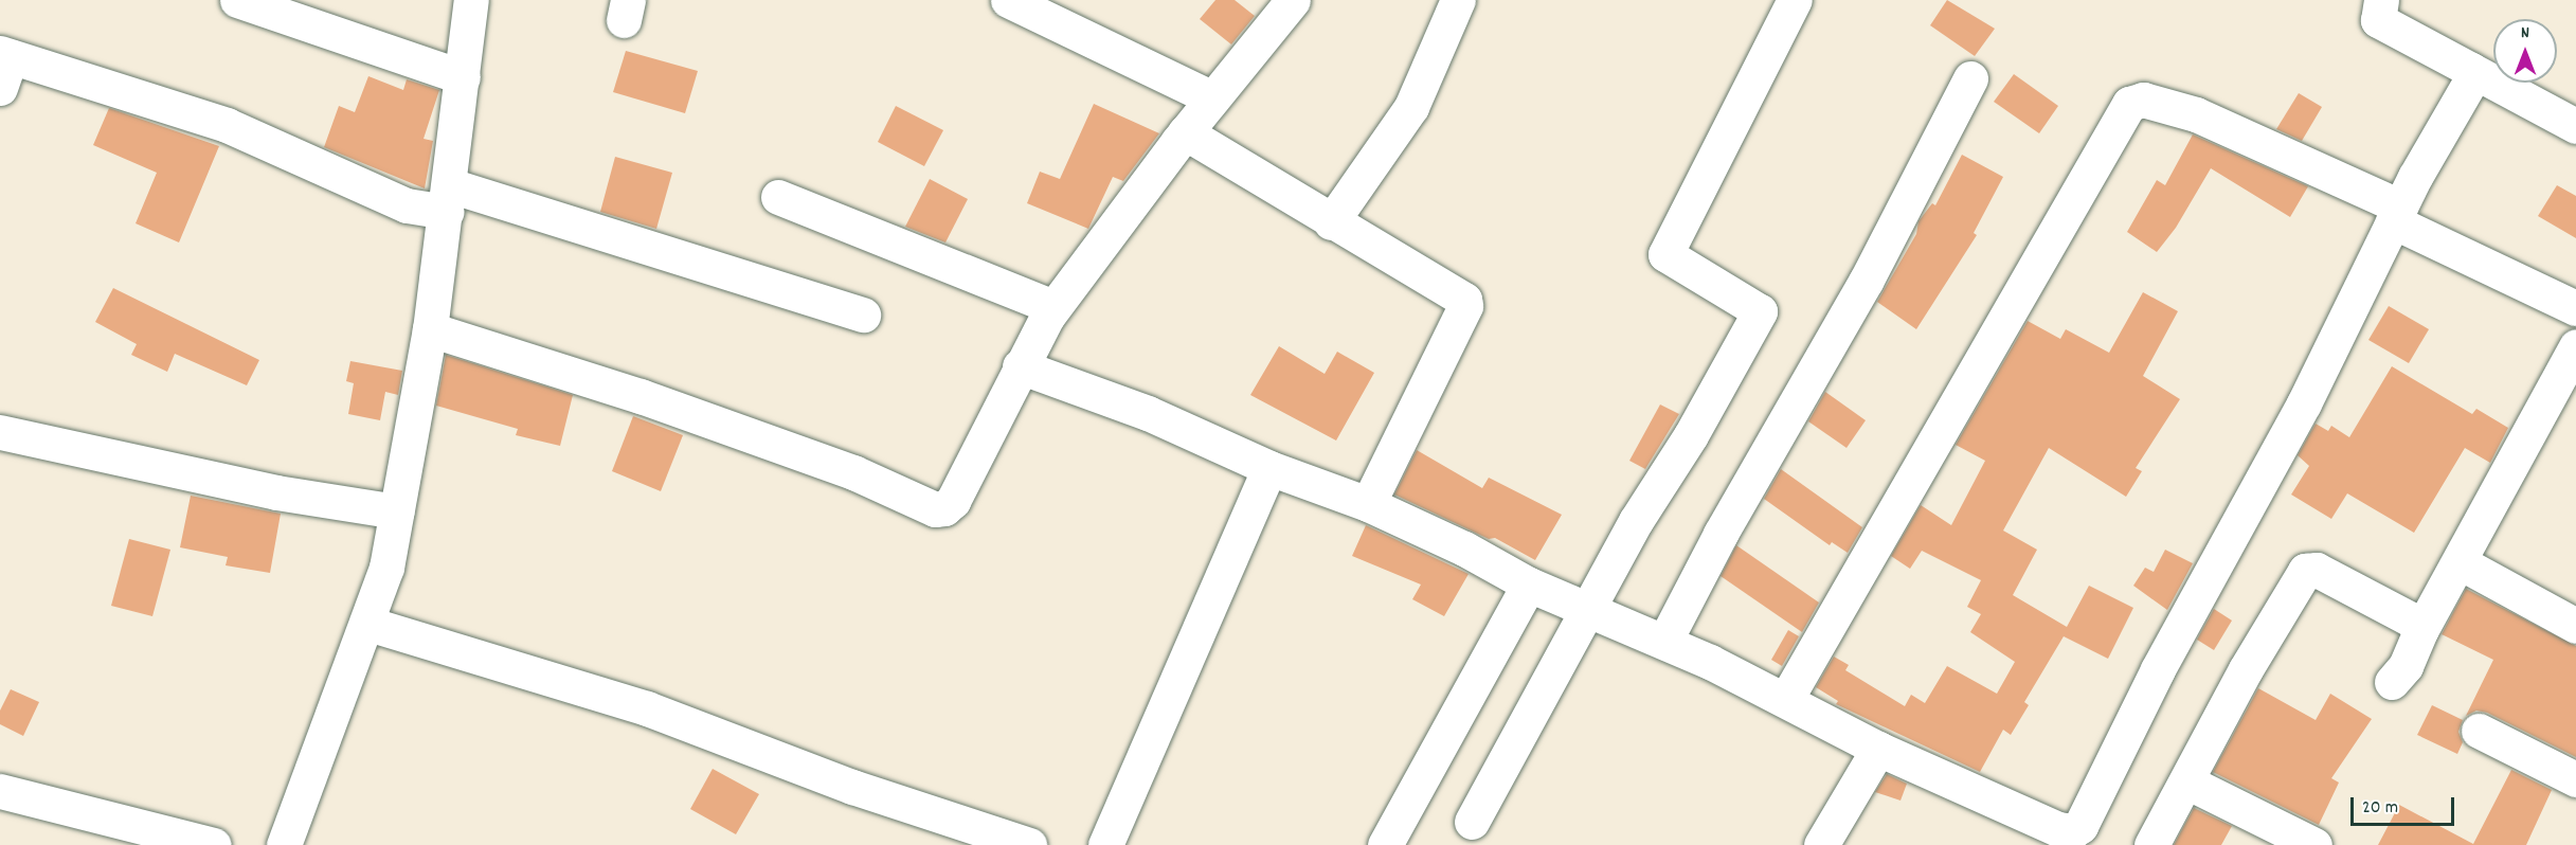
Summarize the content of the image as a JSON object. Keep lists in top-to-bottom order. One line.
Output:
{"scale_bar":"20 m","north":"top"}
